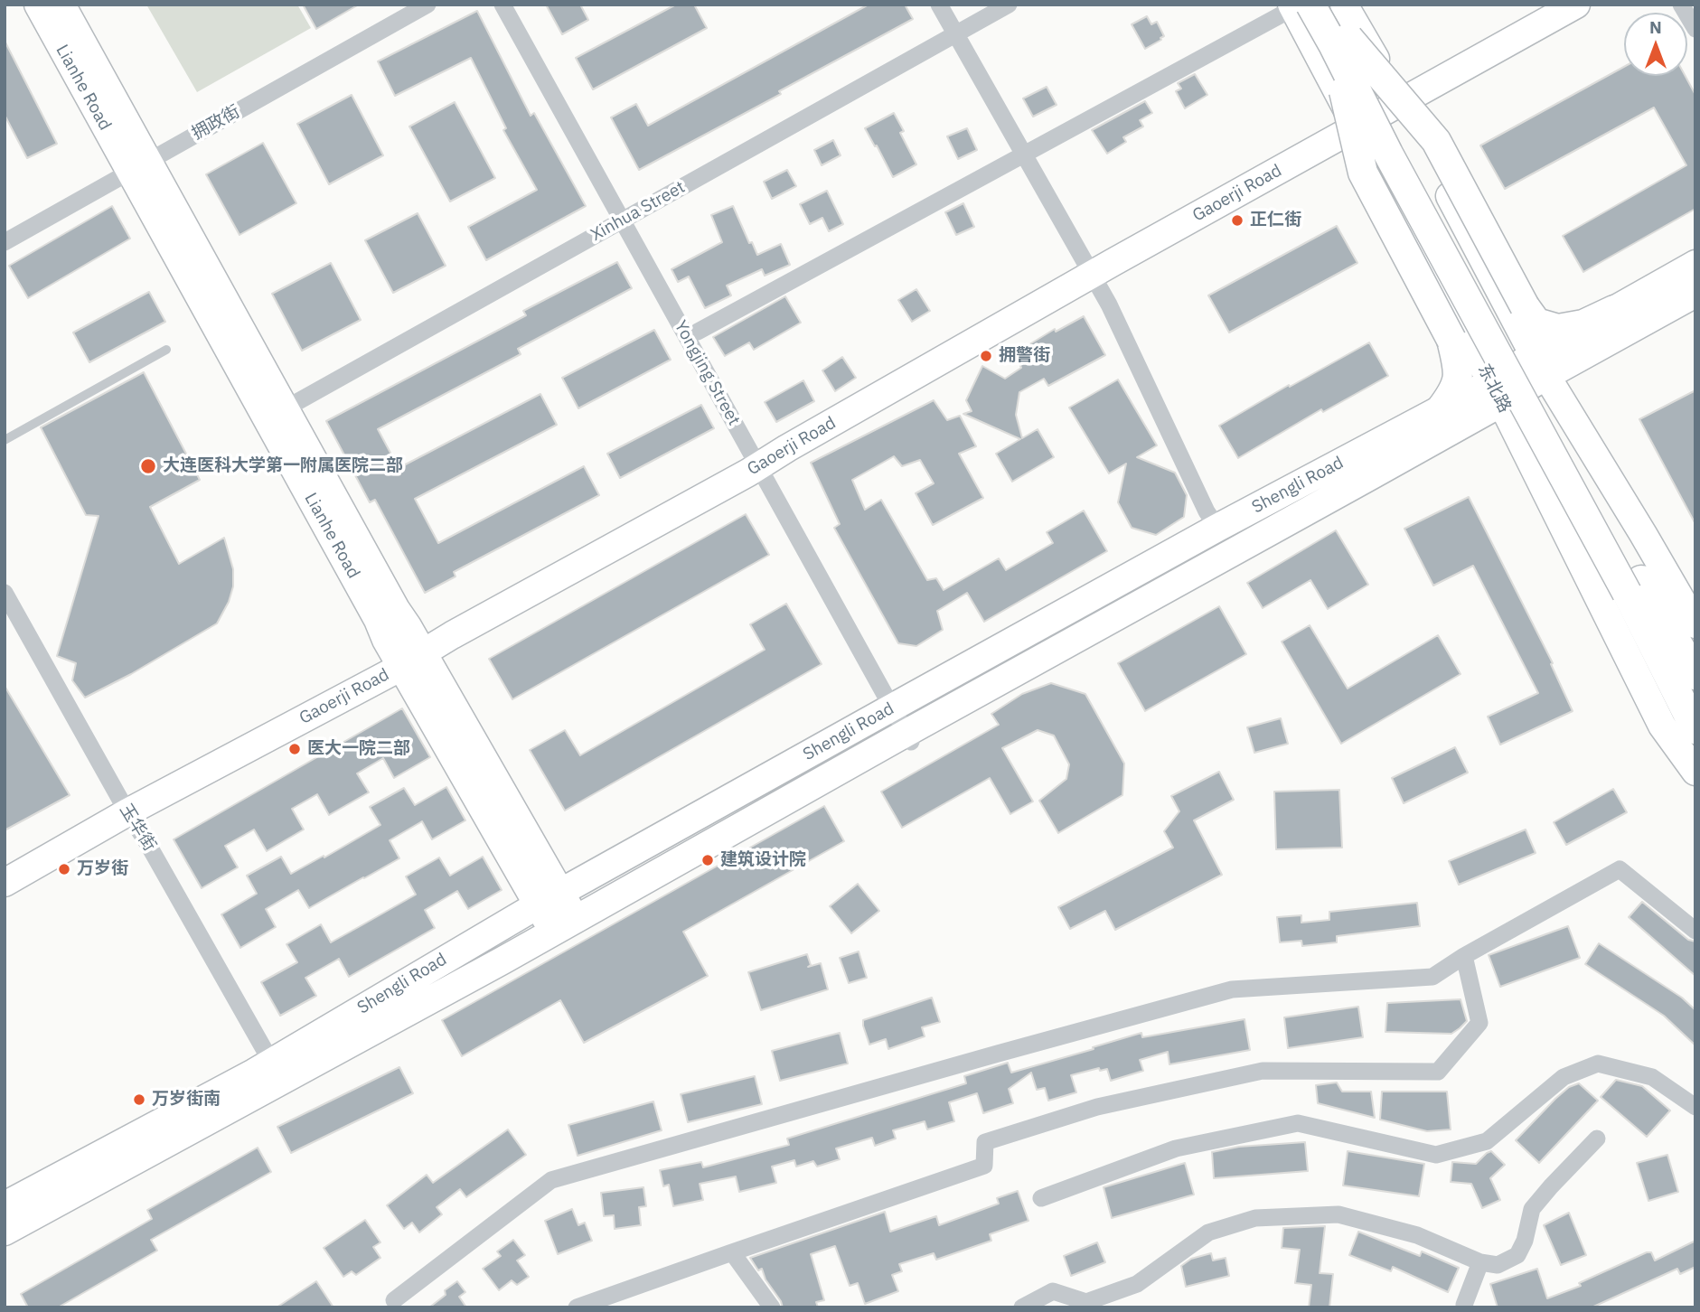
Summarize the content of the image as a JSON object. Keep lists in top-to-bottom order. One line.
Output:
{"streets":{"highway":["东北路"],"main road":["Lianhe Road","Gaoerji Road","Shengli Road"],"street":["拥政街","Xinhua Street","Yongjing Street","玉华街"]},"crossings":[["Lianhe Road","拥政街"],["Lianhe Road","Gaoerji Road"],["Lianhe Road","Xinhua Street"],["Lianhe Road","Shengli Road"],["Gaoerji Road","Yongjing Street"],["Gaoerji Road","东北路"],["Gaoerji Road","玉华街"],["Xinhua Street","Yongjing Street"],["Yongjing Street","Shengli Road"],["东北路","Shengli Road"],["Shengli Road","玉华街"]],"places":["正仁街","拥警街","大连医科大学第一附属医院二部","医大一院二部","建筑设计院","万岁街","万岁街南"],"north":"top"}
